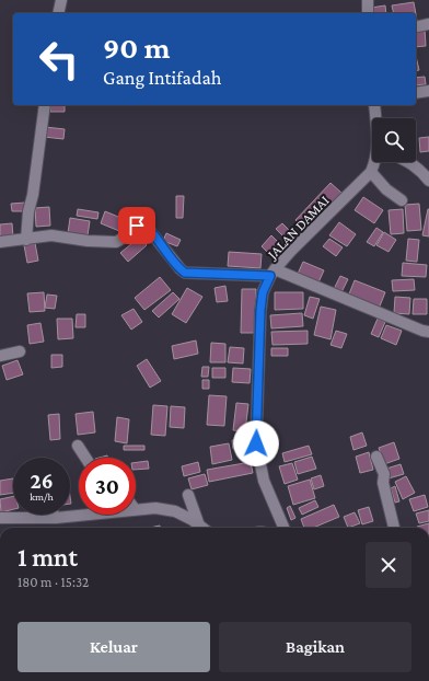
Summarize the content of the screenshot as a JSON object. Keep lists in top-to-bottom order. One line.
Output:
{"streets":{"street":["JALAN DAMAI"]},"page":{"turn":["90 m","Gang Intifadah"],"speed":"26 km/h","limit":"30","heading":["1 mnt","180 m · 15:32"],"buttons":["Keluar","Bagikan"]}}
